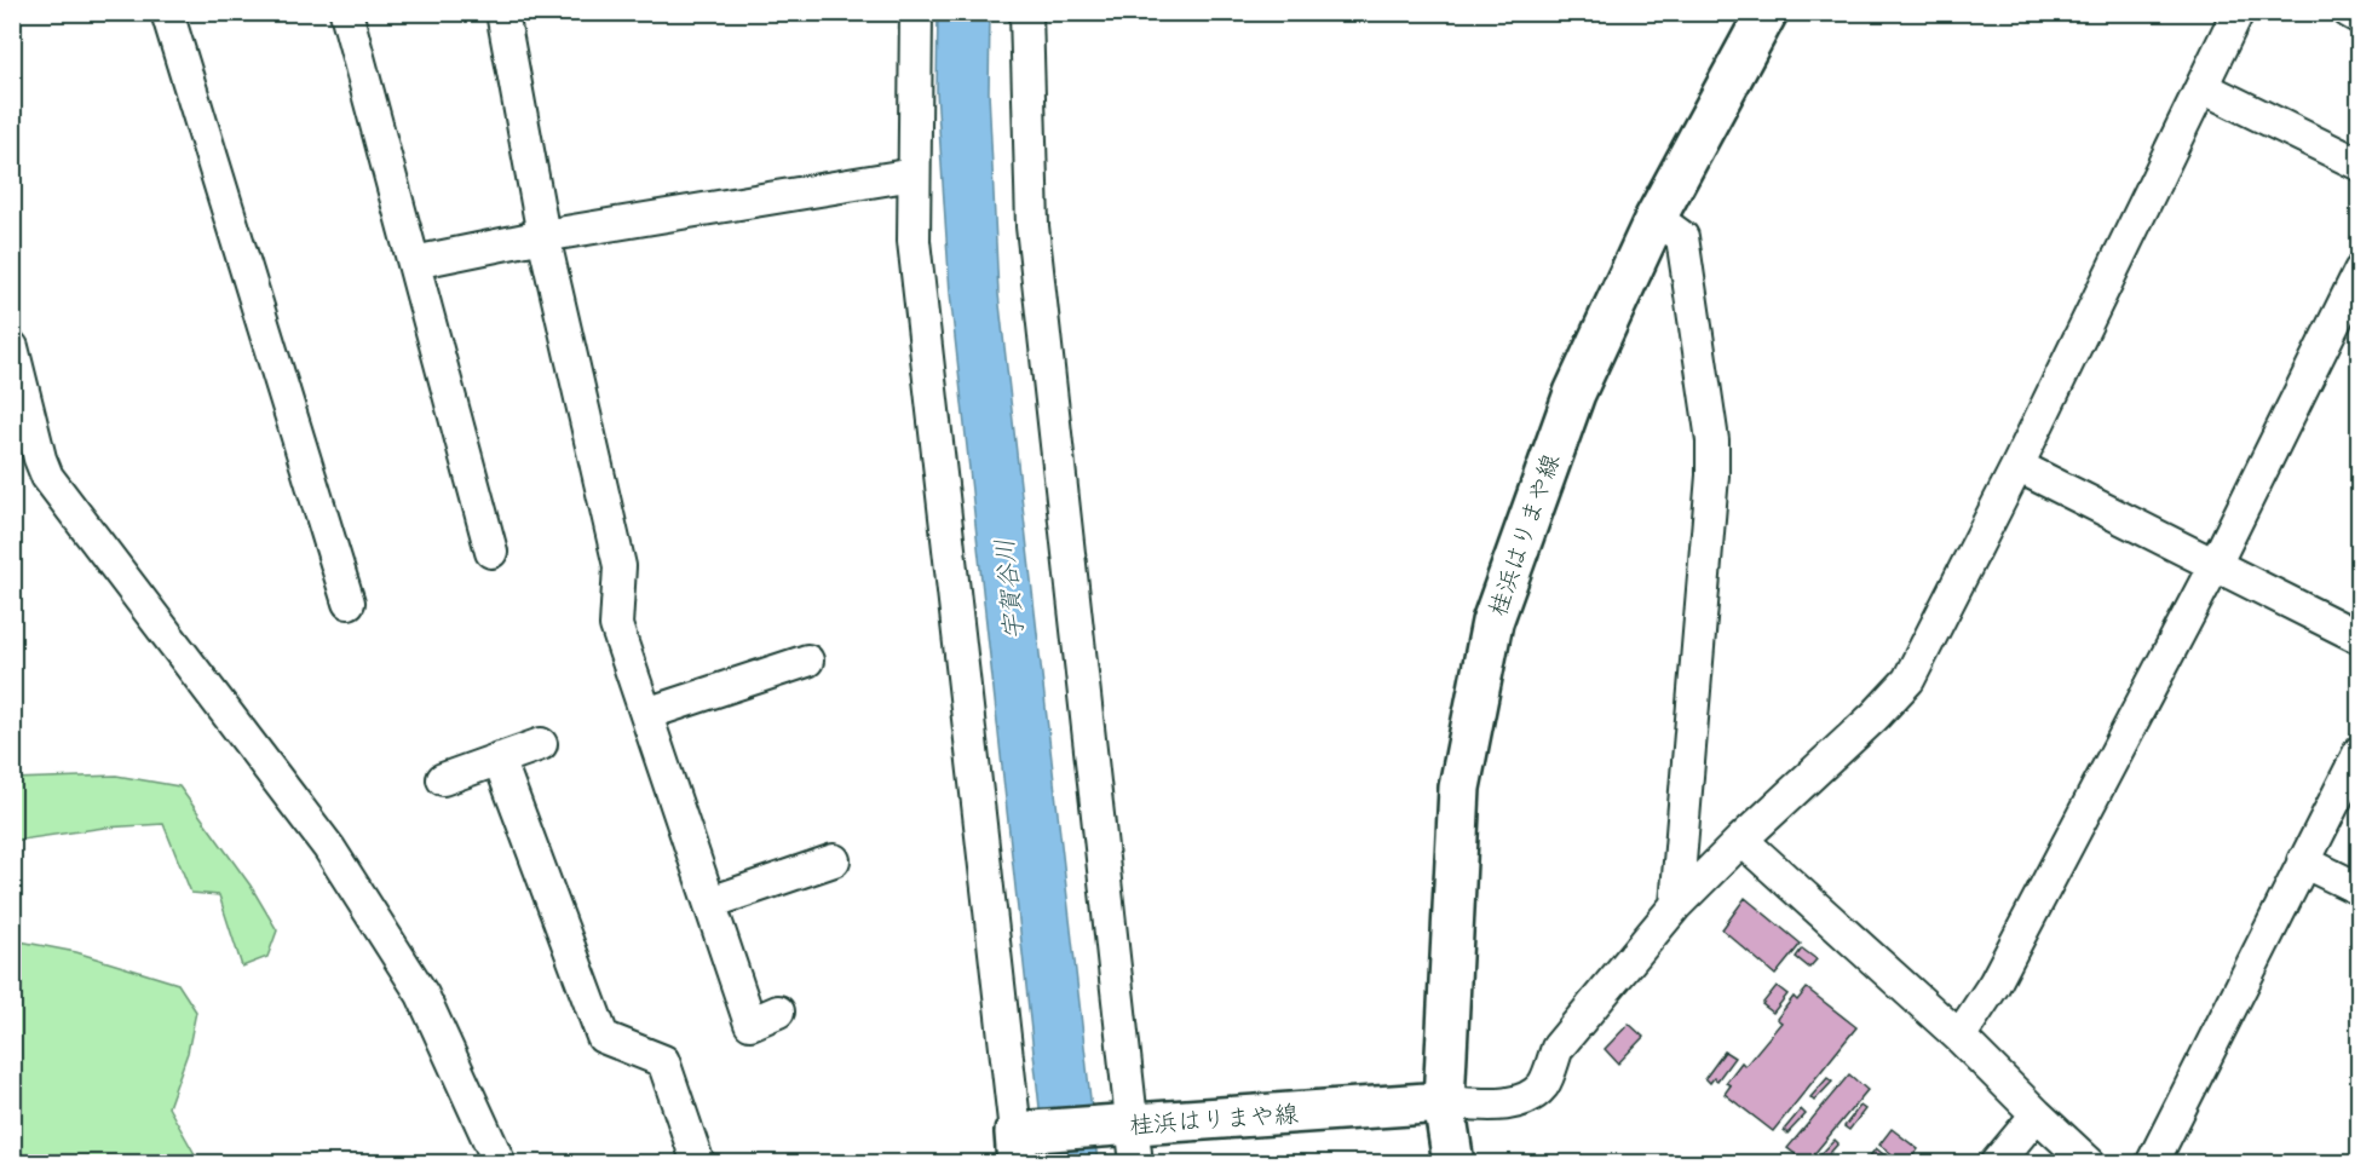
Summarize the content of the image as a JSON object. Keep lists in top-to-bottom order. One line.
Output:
{"streets":{"main road":["桂浜はりまや線"]},"water":["宇賀谷川"]}
